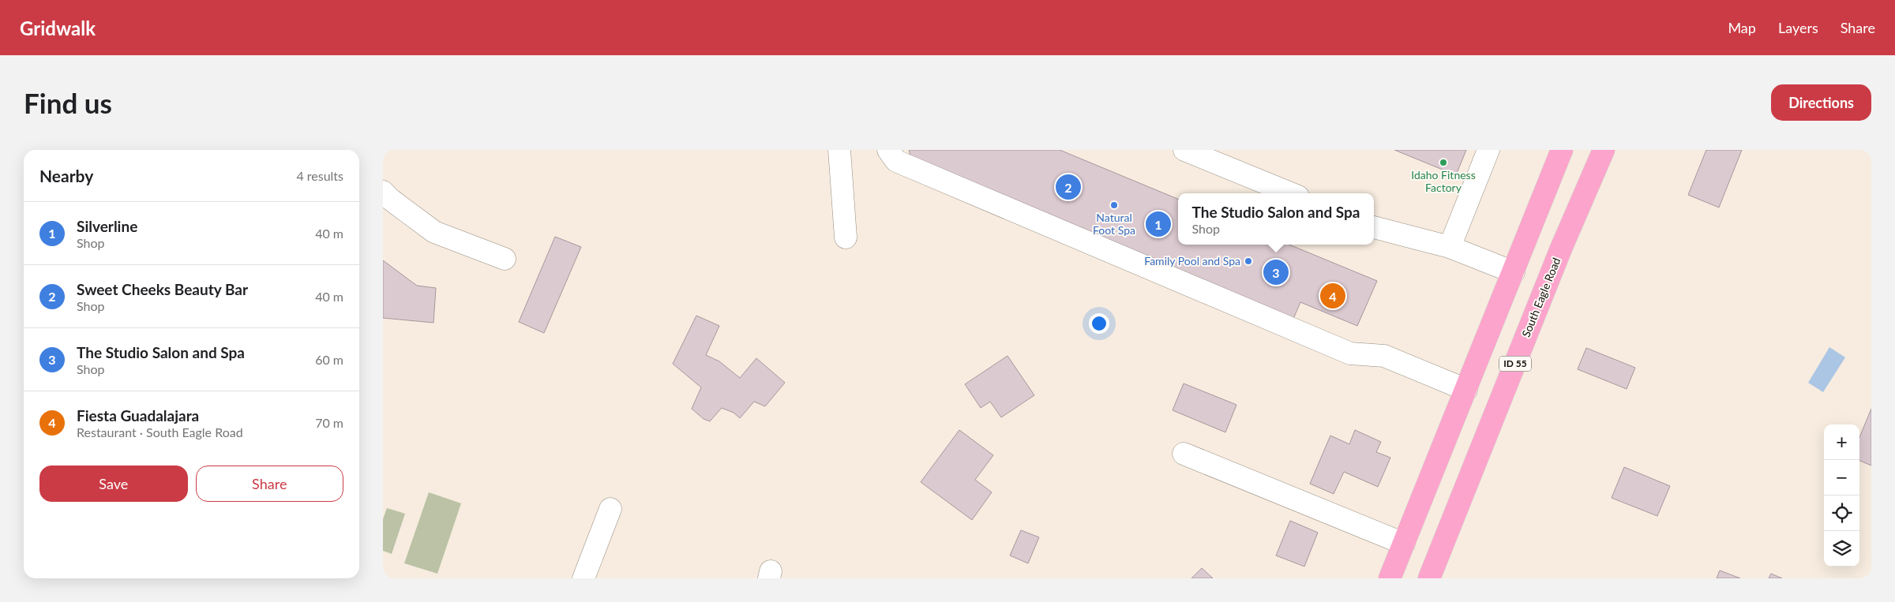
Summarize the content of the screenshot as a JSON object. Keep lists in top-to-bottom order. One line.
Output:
{"streets":{"highway":["South Eagle Road","ID 55"]},"places":["Idaho Fitness Factory","Natural Foot Spa","Family Pool and Spa"],"page":{"header":"Gridwalk","nav":["Map","Layers","Share"],"buttons":["Directions",["Save","Share"]],"title":"Find us","heading":["Nearby","4 results"],"pins":["2","1","3","4"],"popup":["The Studio Salon and Spa","Shop"],"list":[{"mark":"1","name":"Silverline","note":"Shop","value":"40 m"},{"mark":"2","name":"Sweet Cheeks Beauty Bar","note":"Shop","value":"40 m"},{"mark":"3","name":"The Studio Salon and Spa","note":"Shop","value":"60 m"},{"mark":"4","name":"Fiesta Guadalajara","note":"Restaurant · South Eagle Road","value":"70 m"}],"map_buttons":["+","−"]}}
